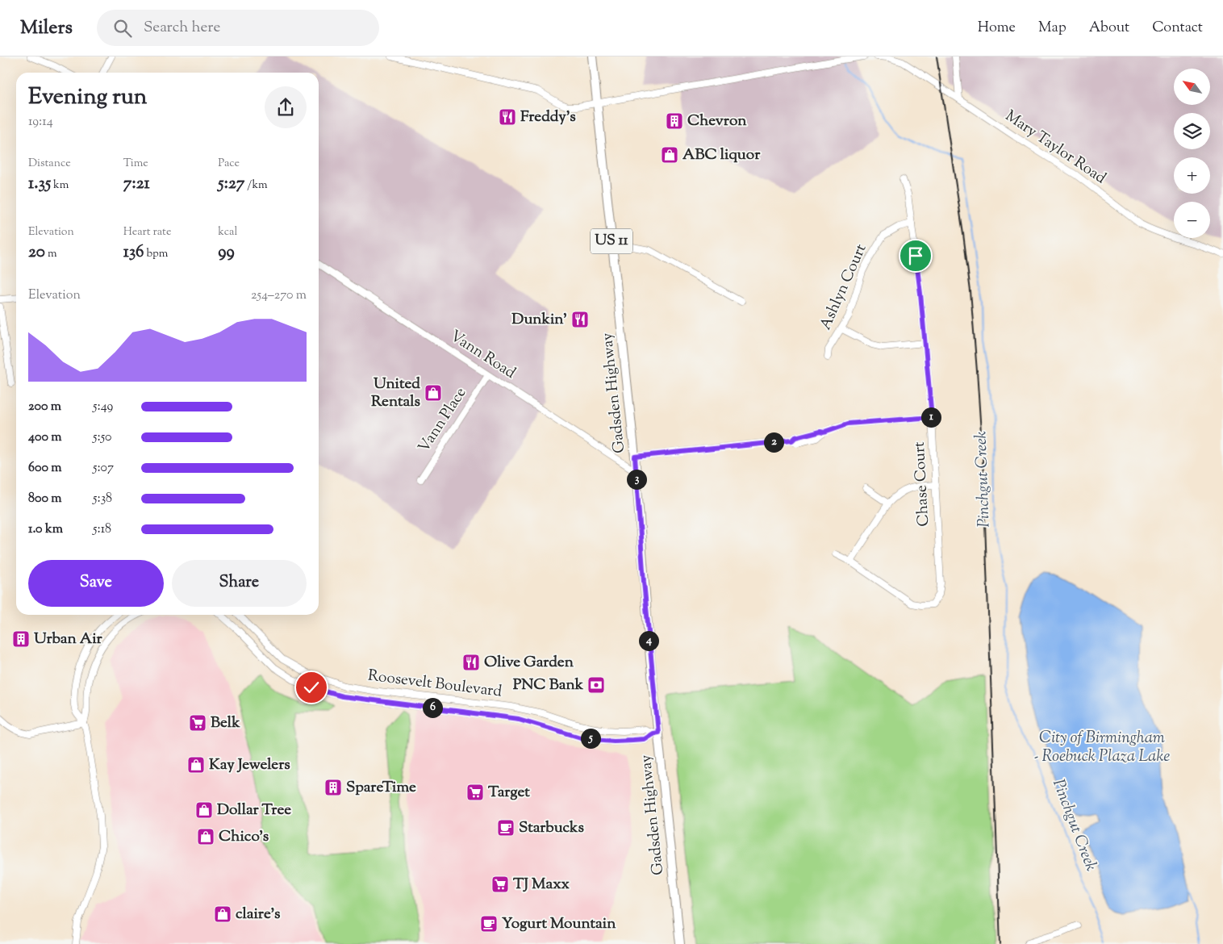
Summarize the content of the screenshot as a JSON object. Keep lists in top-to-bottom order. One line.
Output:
{"streets":{"main road":["US 11","Gadsden Highway"],"street":["Mary Taylor Road","Ashlyn Court","Vann Road","Vann Place","Chase Court","Roosevelt Boulevard"]},"crossings":[["Ashlyn Court","Chase Court"],["Vann Road","Gadsden Highway"],["Vann Road","Vann Place"],["Gadsden Highway","Roosevelt Boulevard"]],"water":["Pinchgut Creek","City of Birmingham - Roebuck Plaza Lake"],"places":{"restaurant":["Freddy's","Dunkin'","Olive Garden"],"building":["Chevron","Urban Air","SpareTime"],"shop":["ABC liquor","United Rentals","Kay Jewelers","Dollar Tree","Chico's","claire's"],"bank":["PNC Bank"],"supermarket":["Belk","Target","TJ Maxx"],"cafe":["Starbucks","Yogurt Mountain"]},"north":"top left","page":{"header":"Milers","search":"Search here","nav":["Home","Map","About","Contact"],"map_buttons":["+","−"],"heading":["Evening run","19:14"],"stats":[["Distance","1.35 km"],["Time","7:21"],["Pace","5:27 /km"],["Elevation","20 m"],["Heart rate","136 bpm"],["kcal","99"]],"chart":["Elevation","254–270 m"],"list":[{"name":"200 m","note":"5:49"},{"name":"400 m","note":"5:50"},{"name":"600 m","note":"5:07"},{"name":"800 m","note":"5:38"},{"name":"1.0 km","note":"5:18"}],"pins":["1","2","3","4","6","5"],"buttons":["Save","Share"]}}
